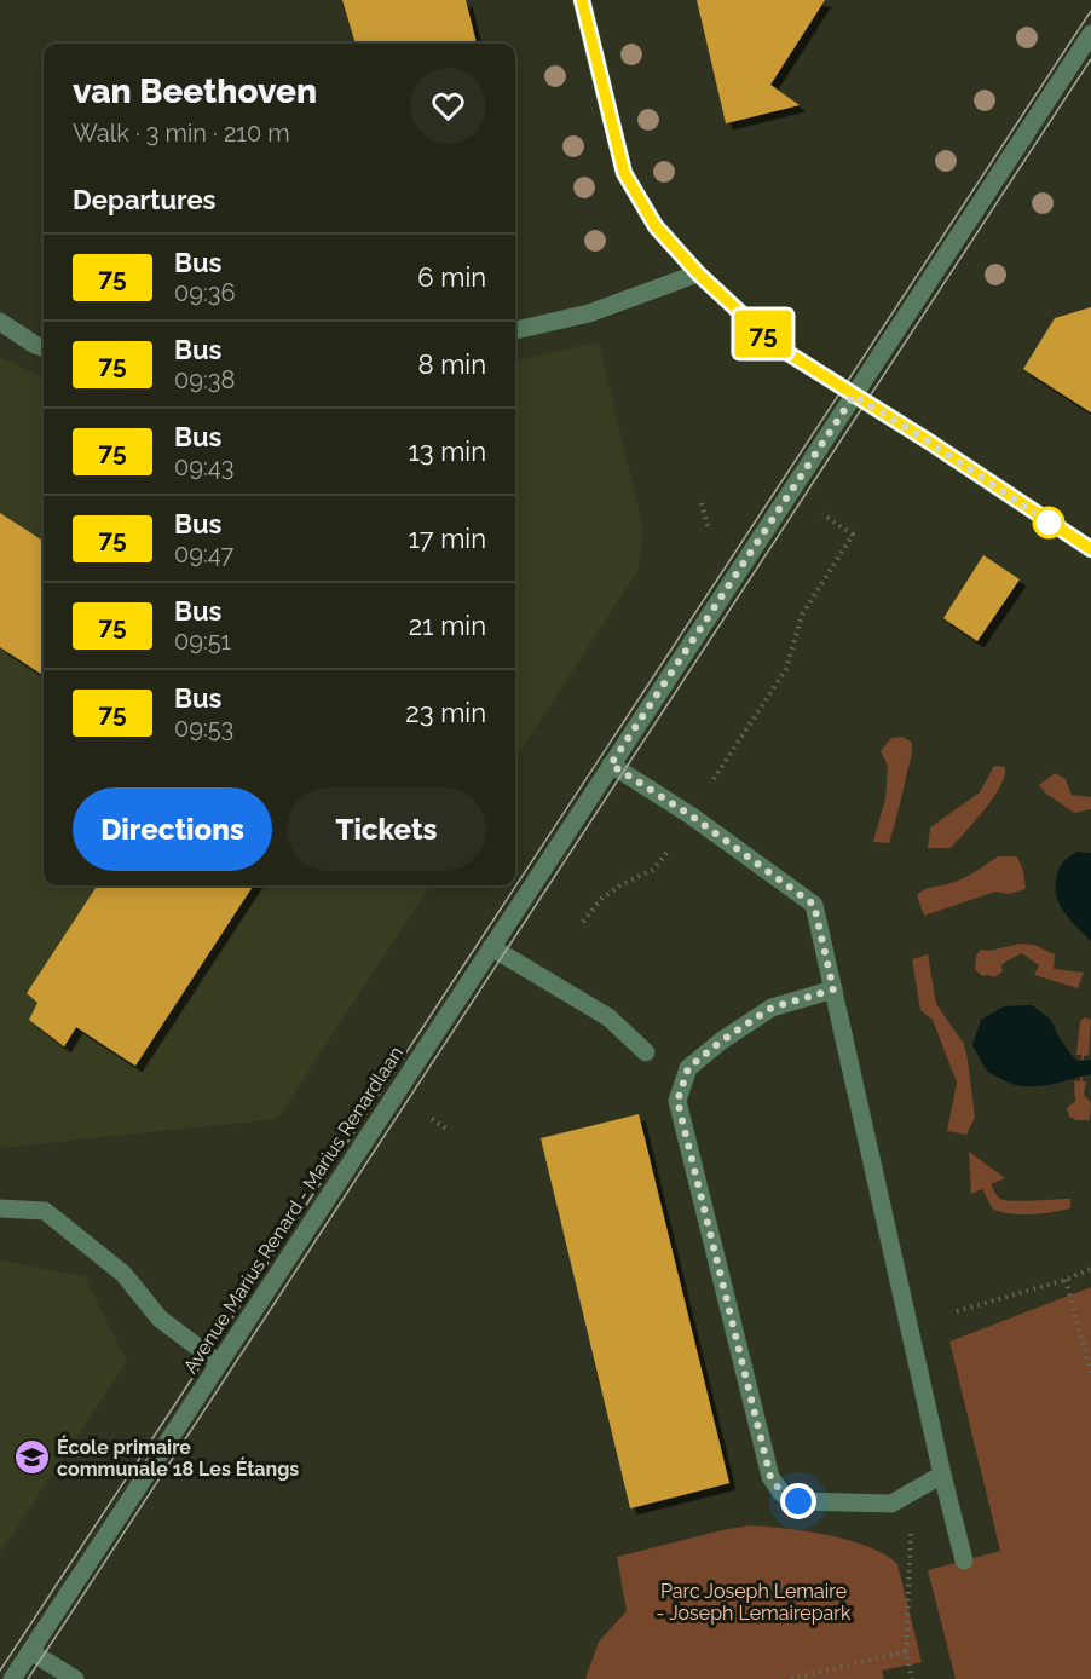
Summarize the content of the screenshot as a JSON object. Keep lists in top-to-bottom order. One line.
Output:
{"streets":{"street":["Avenue Marius Renard - Marius Renardlaan"]},"parks":["Parc Joseph Lemaire - Joseph Lemairepark"],"places":{"school or university":["École primaire communale 18 Les Étangs"]},"lines":["bus line 75"],"page":{"on_map":"75","heading":[["van Beethoven","Walk · 3 min · 210 m"],"Departures"],"list":[{"mark":"75","name":"Bus","note":"09:36","value":"6 min"},{"mark":"75","name":"Bus","note":"09:38","value":"8 min"},{"mark":"75","name":"Bus","note":"09:43","value":"13 min"},{"mark":"75","name":"Bus","note":"09:47","value":"17 min"},{"mark":"75","name":"Bus","note":"09:51","value":"21 min"},{"mark":"75","name":"Bus","note":"09:53","value":"23 min"}],"buttons":["Directions","Tickets"]}}
